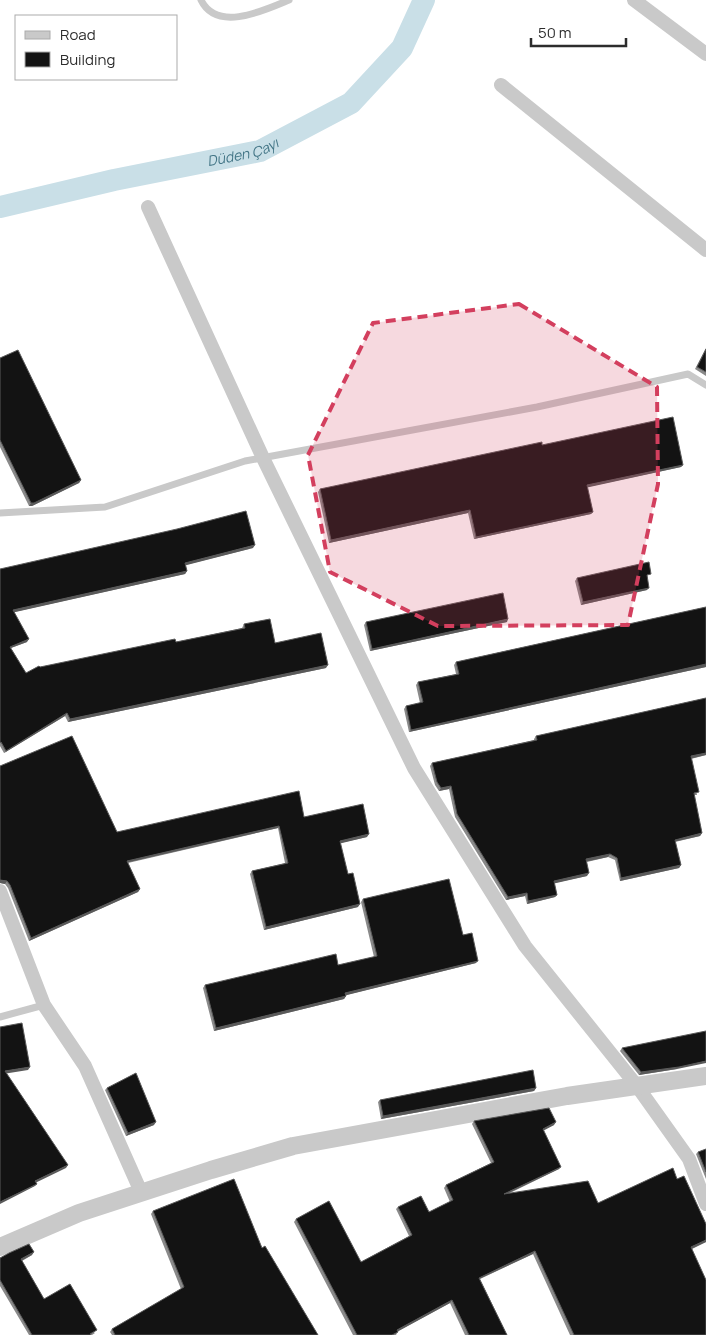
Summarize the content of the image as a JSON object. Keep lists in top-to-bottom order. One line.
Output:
{"water":["Düden Çayı"],"legend":["Road","Building"],"scale_bar":"50 m"}
